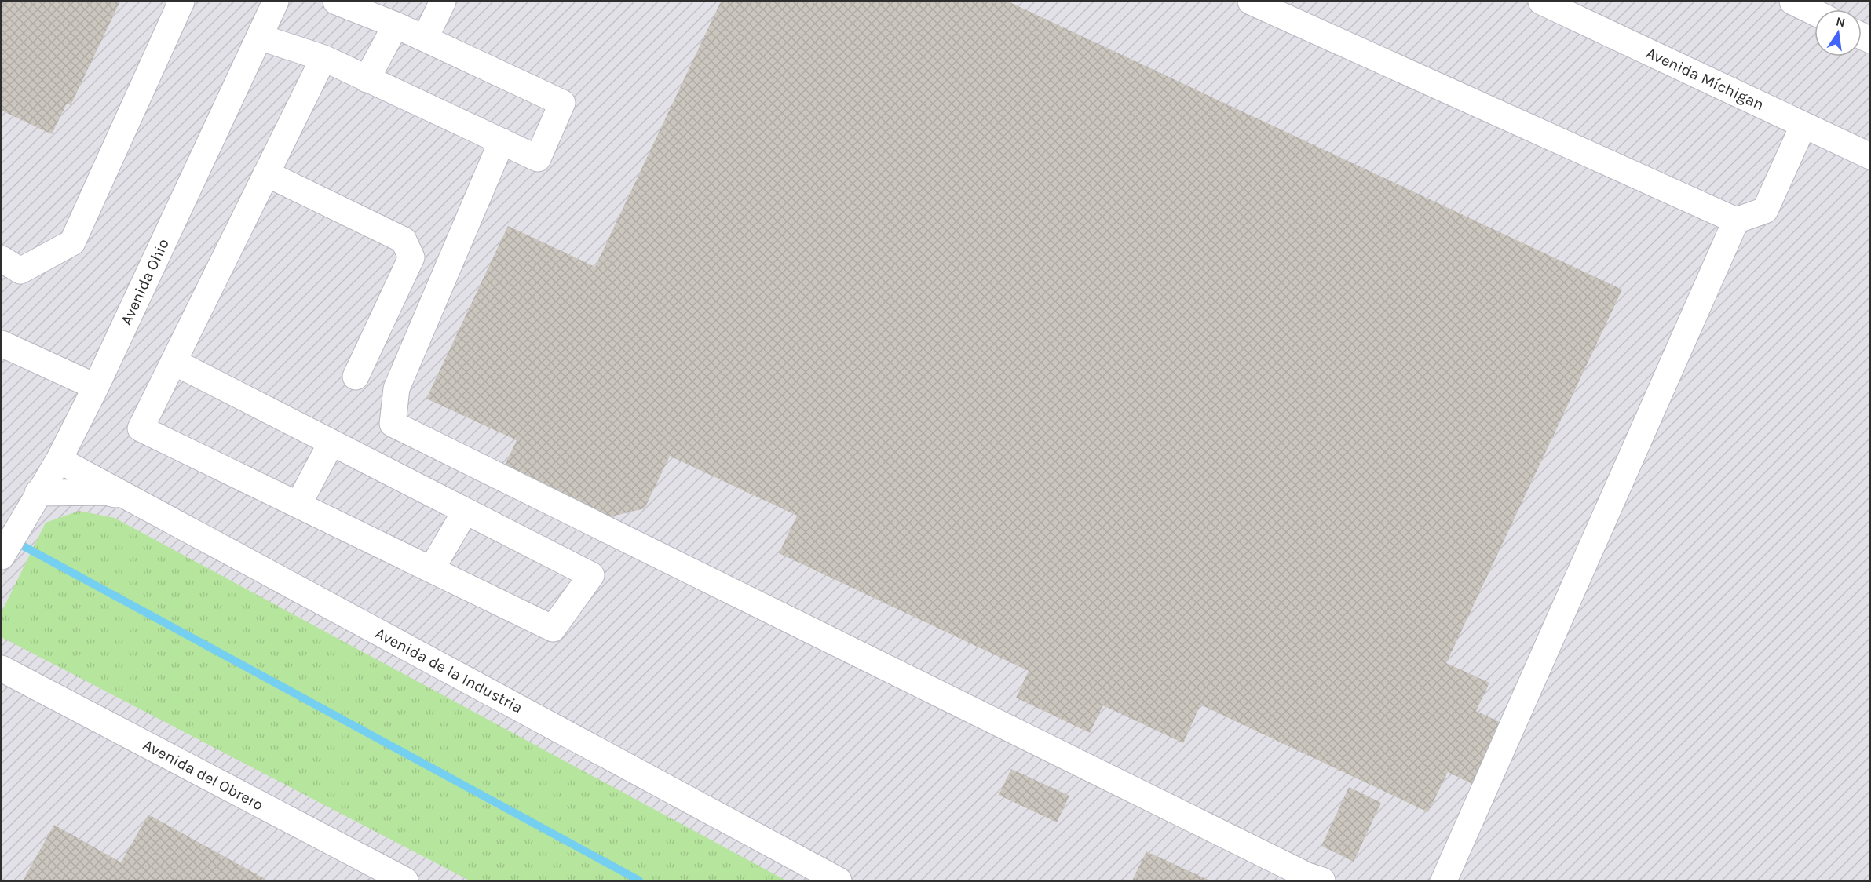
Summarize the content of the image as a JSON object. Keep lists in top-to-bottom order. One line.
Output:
{"streets":{"street":["Avenida Míchigan","Avenida Ohio","Avenida de la Industria","Avenida del Obrero"]},"crossings":[["Avenida Ohio","Avenida de la Industria"]],"north":"top"}
